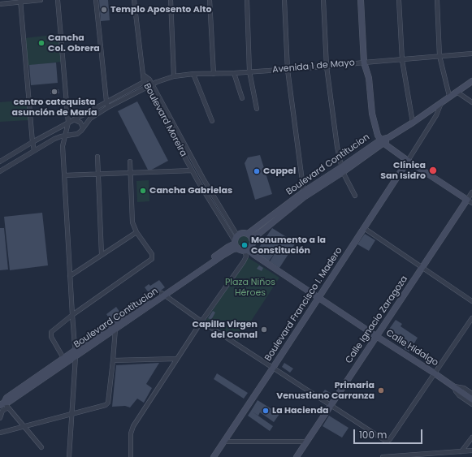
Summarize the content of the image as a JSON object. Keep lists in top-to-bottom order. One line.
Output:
{"streets":{"street":["Avenida 1 de Mayo","Boulevard Moreira","Boulevard Contitucion","Boulevard Francisco I. Madero","Calle Ignacio Zaragoza","Calle Hidalgo"]},"crossings":[["Avenida 1 de Mayo","Boulevard Moreira"],["Boulevard Moreira","Boulevard Contitucion"],["Boulevard Francisco I. Madero","Calle Hidalgo"],["Calle Ignacio Zaragoza","Calle Hidalgo"]],"parks":["Plaza Niños Héroes"],"places":["Templo Aposento Alto","Cancha Col. Obrera","centro catequista asunción de María","Clínica San Isidro","Coppel","Cancha Gabrielas","Monumento a la Constitución","Capilla Virgen del Comal","Primaria Venustiano Carranza","La Hacienda"],"scale_bar":"100 m"}
